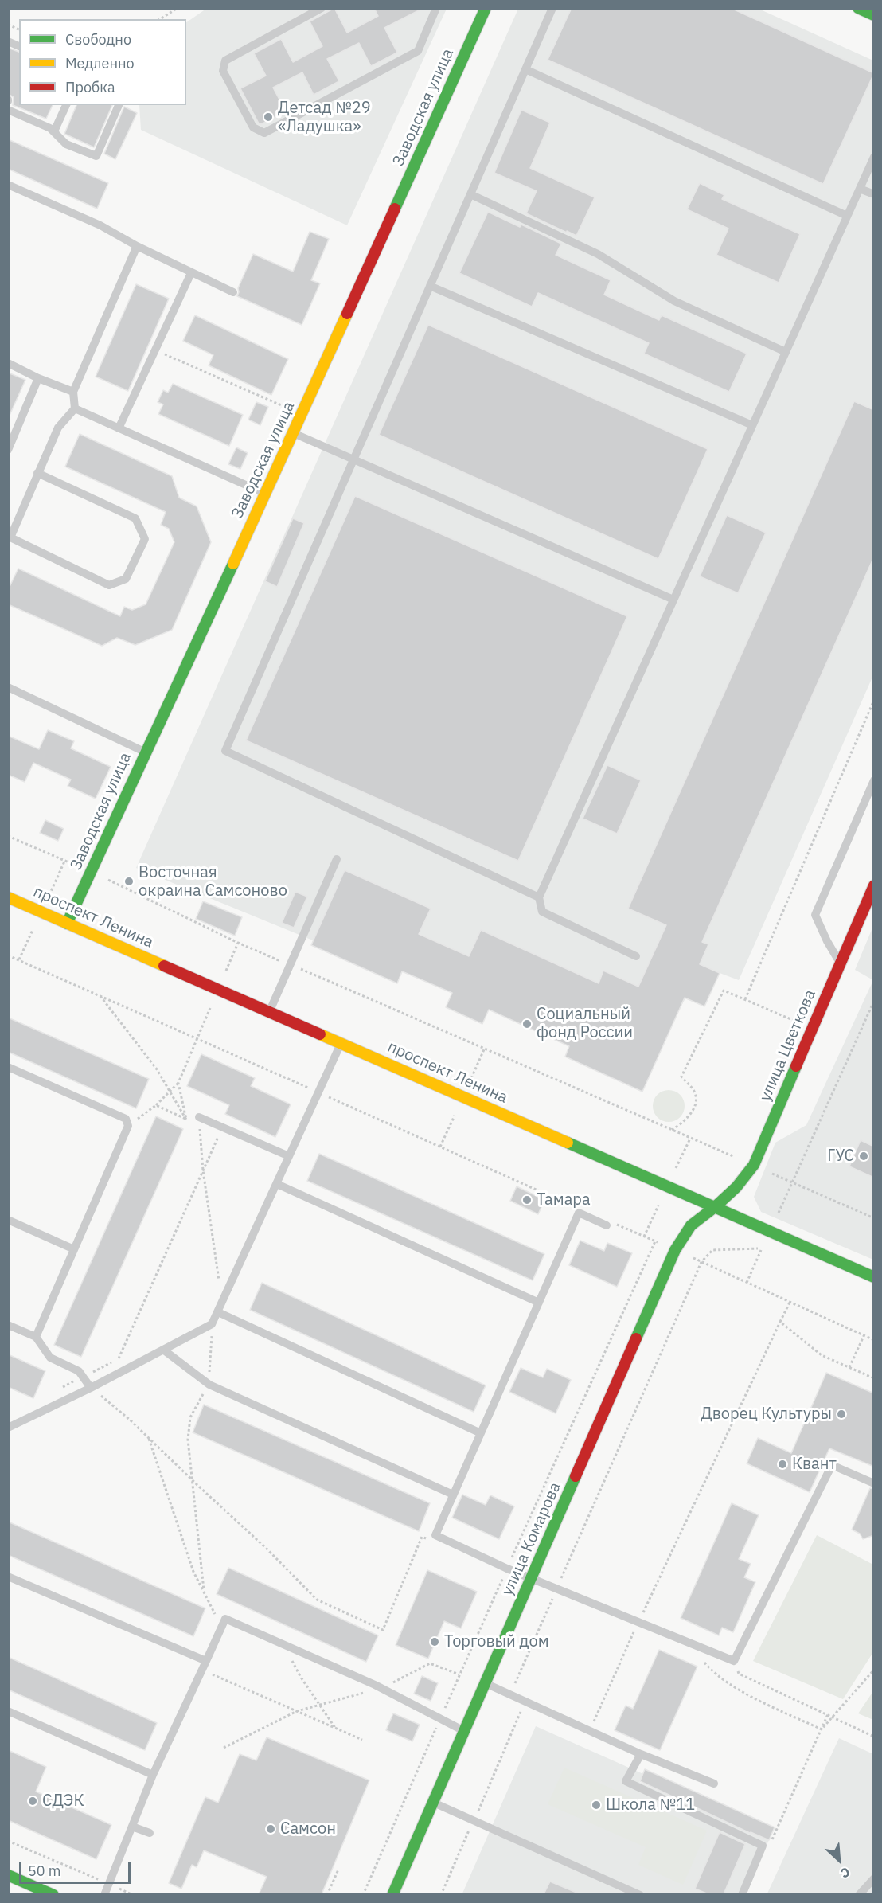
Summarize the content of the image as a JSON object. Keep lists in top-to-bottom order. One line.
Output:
{"streets":{"street":["Заводская улица","проспект Ленина","улица Цветкова","улица Комарова"]},"crossings":[["Заводская улица","проспект Ленина"],["проспект Ленина","улица Цветкова"],["проспект Ленина","улица Комарова"],["улица Цветкова","улица Комарова"]],"places":["Детсад №29 «Ладушка»","Восточная окраина Самсоново","Социальный фонд России","ГУС","Тамара","Дворец Культуры","Квант","Торговый дом","СДЭК","Школа №11","Самсон"],"legend":["Свободно","Медленно","Пробка"],"scale_bar":"50 m","north":"bottom right"}
